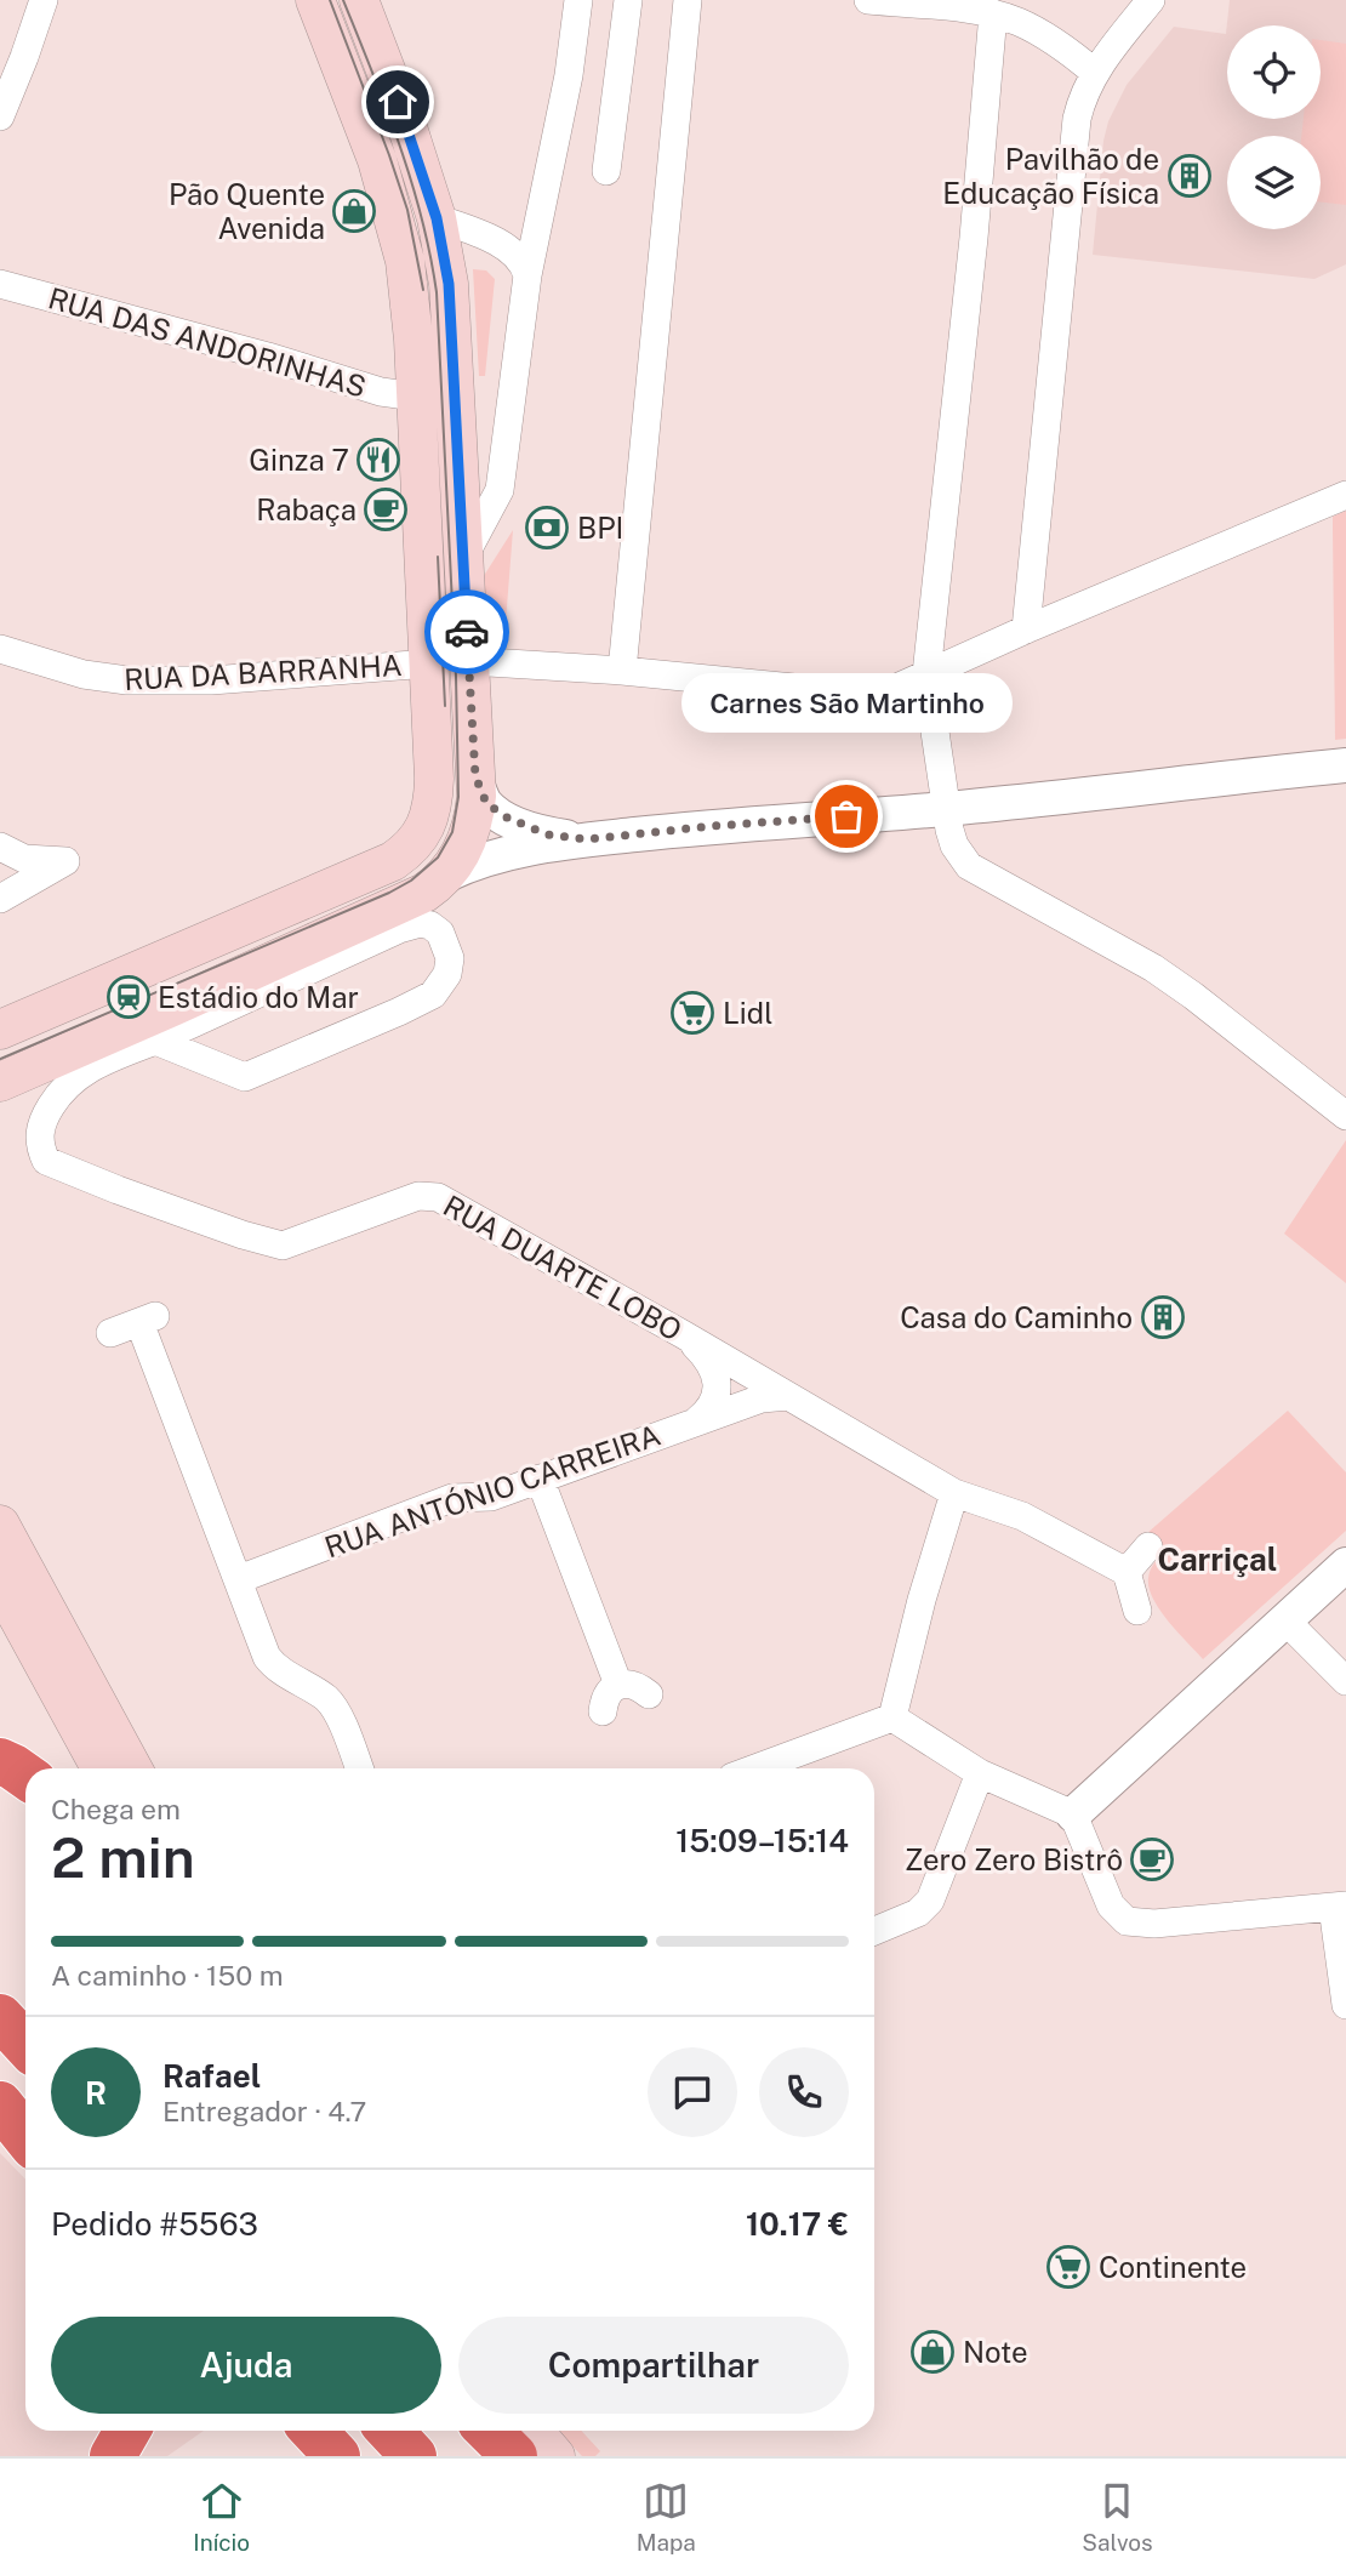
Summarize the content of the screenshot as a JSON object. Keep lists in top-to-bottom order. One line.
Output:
{"streets":{"street":["RUA DAS ANDORINHAS","RUA DA BARRANHA","RUA DUARTE LOBO","RUA ANTÓNIO CARREIRA"]},"crossings":[["RUA DUARTE LOBO","RUA ANTÓNIO CARREIRA"]],"districts":["Carriçal"],"places":{"building":["Pavilhão de Educação Física","Casa do Caminho"],"shop":["Pão Quente Avenida","Note"],"restaurant":["Ginza 7"],"cafe":["Rabaça","Zero Zero Bistrô"],"bank":["BPI"],"other":["Carnes São Martinho"],"station":["Estádio do Mar"],"supermarket":["Lidl","Continente"]},"page":{"bubble":"Carnes São Martinho","heading":["2 min","Chega em","15:09–15:14"],"panel":["Rafael","Entregador · 4.7","Pedido #5563","10.17 €"],"bar":"A caminho · 150 m","round":"R","buttons":["Ajuda","Compartilhar"],"tabs":["Início","Mapa","Salvos"]}}
